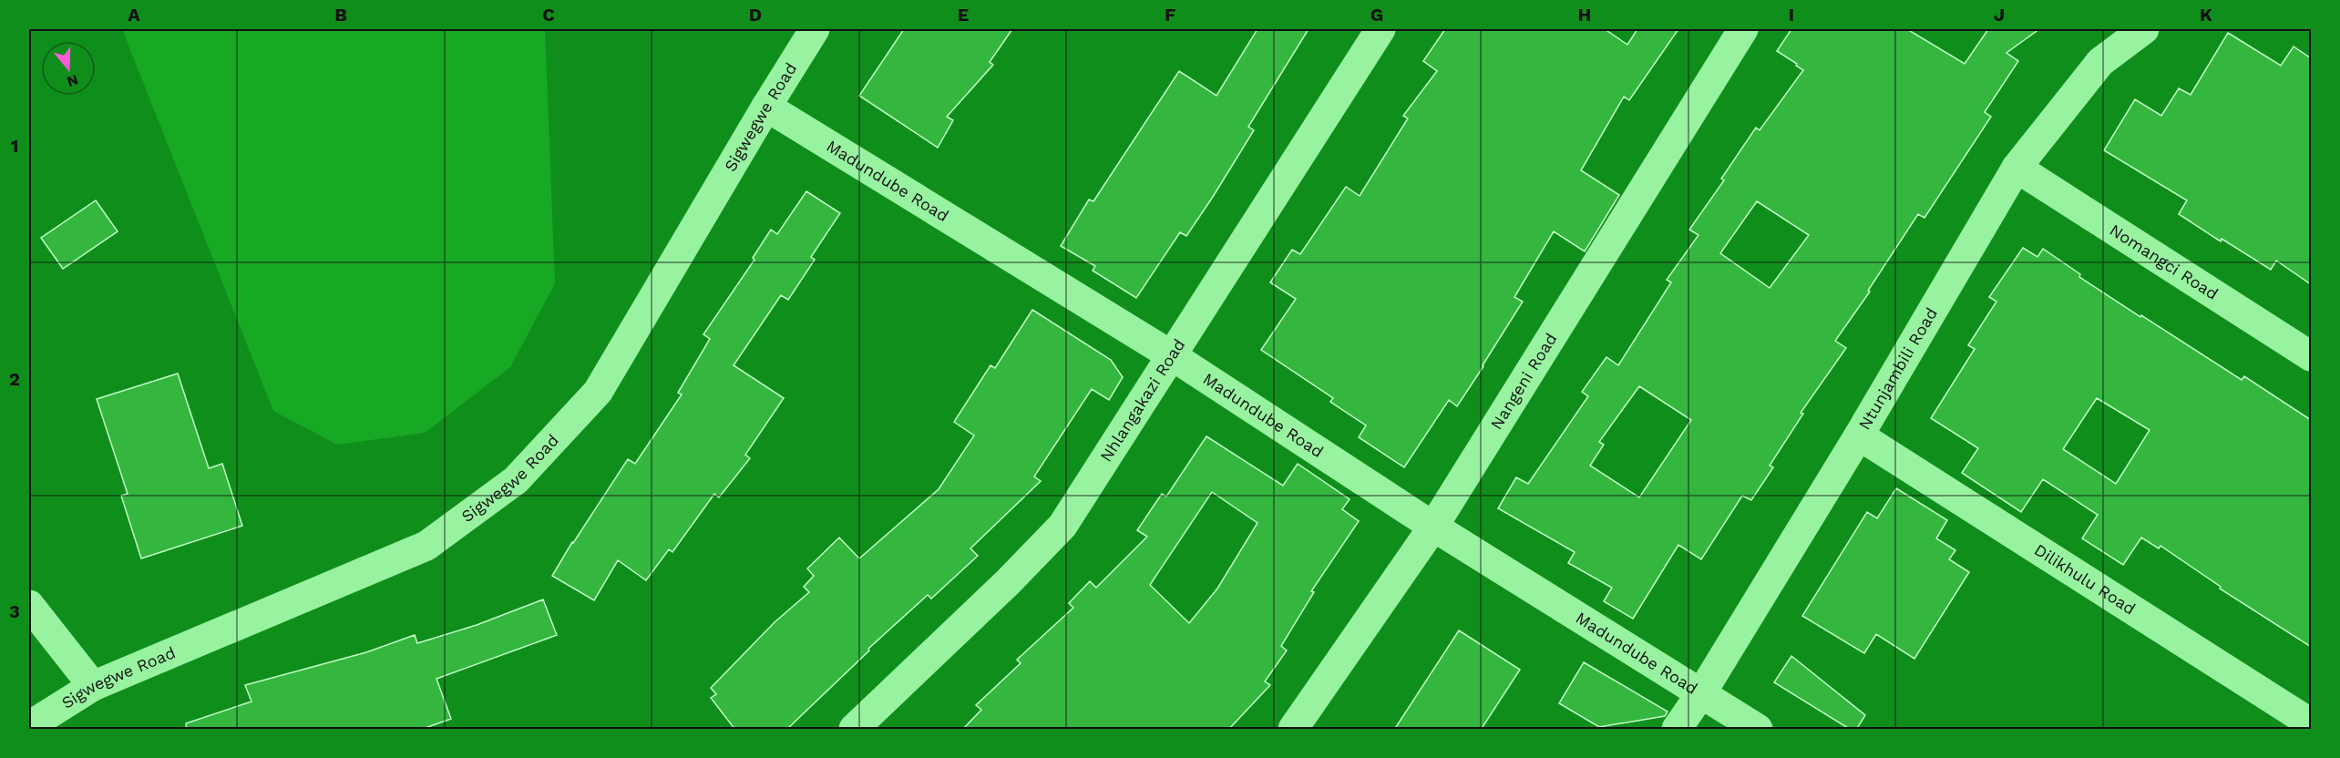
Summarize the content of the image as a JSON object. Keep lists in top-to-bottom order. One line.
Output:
{"streets":{"street":["Sigwegwe Road","Madundube Road","Nomangci Road","Ntunjambili Road","Nangeni Road","Nhlangakazi Road","Dilikhulu Road"]},"crossings":[["Sigwegwe Road","Madundube Road"],["Madundube Road","Ntunjambili Road"],["Madundube Road","Nangeni Road"],["Madundube Road","Nhlangakazi Road"],["Nomangci Road","Ntunjambili Road"],["Ntunjambili Road","Dilikhulu Road"]],"north":"bottom","grid":{"columns":["A","B","C","D","E","F","G","H","I","J","K"],"rows":["1","2","3"]}}
